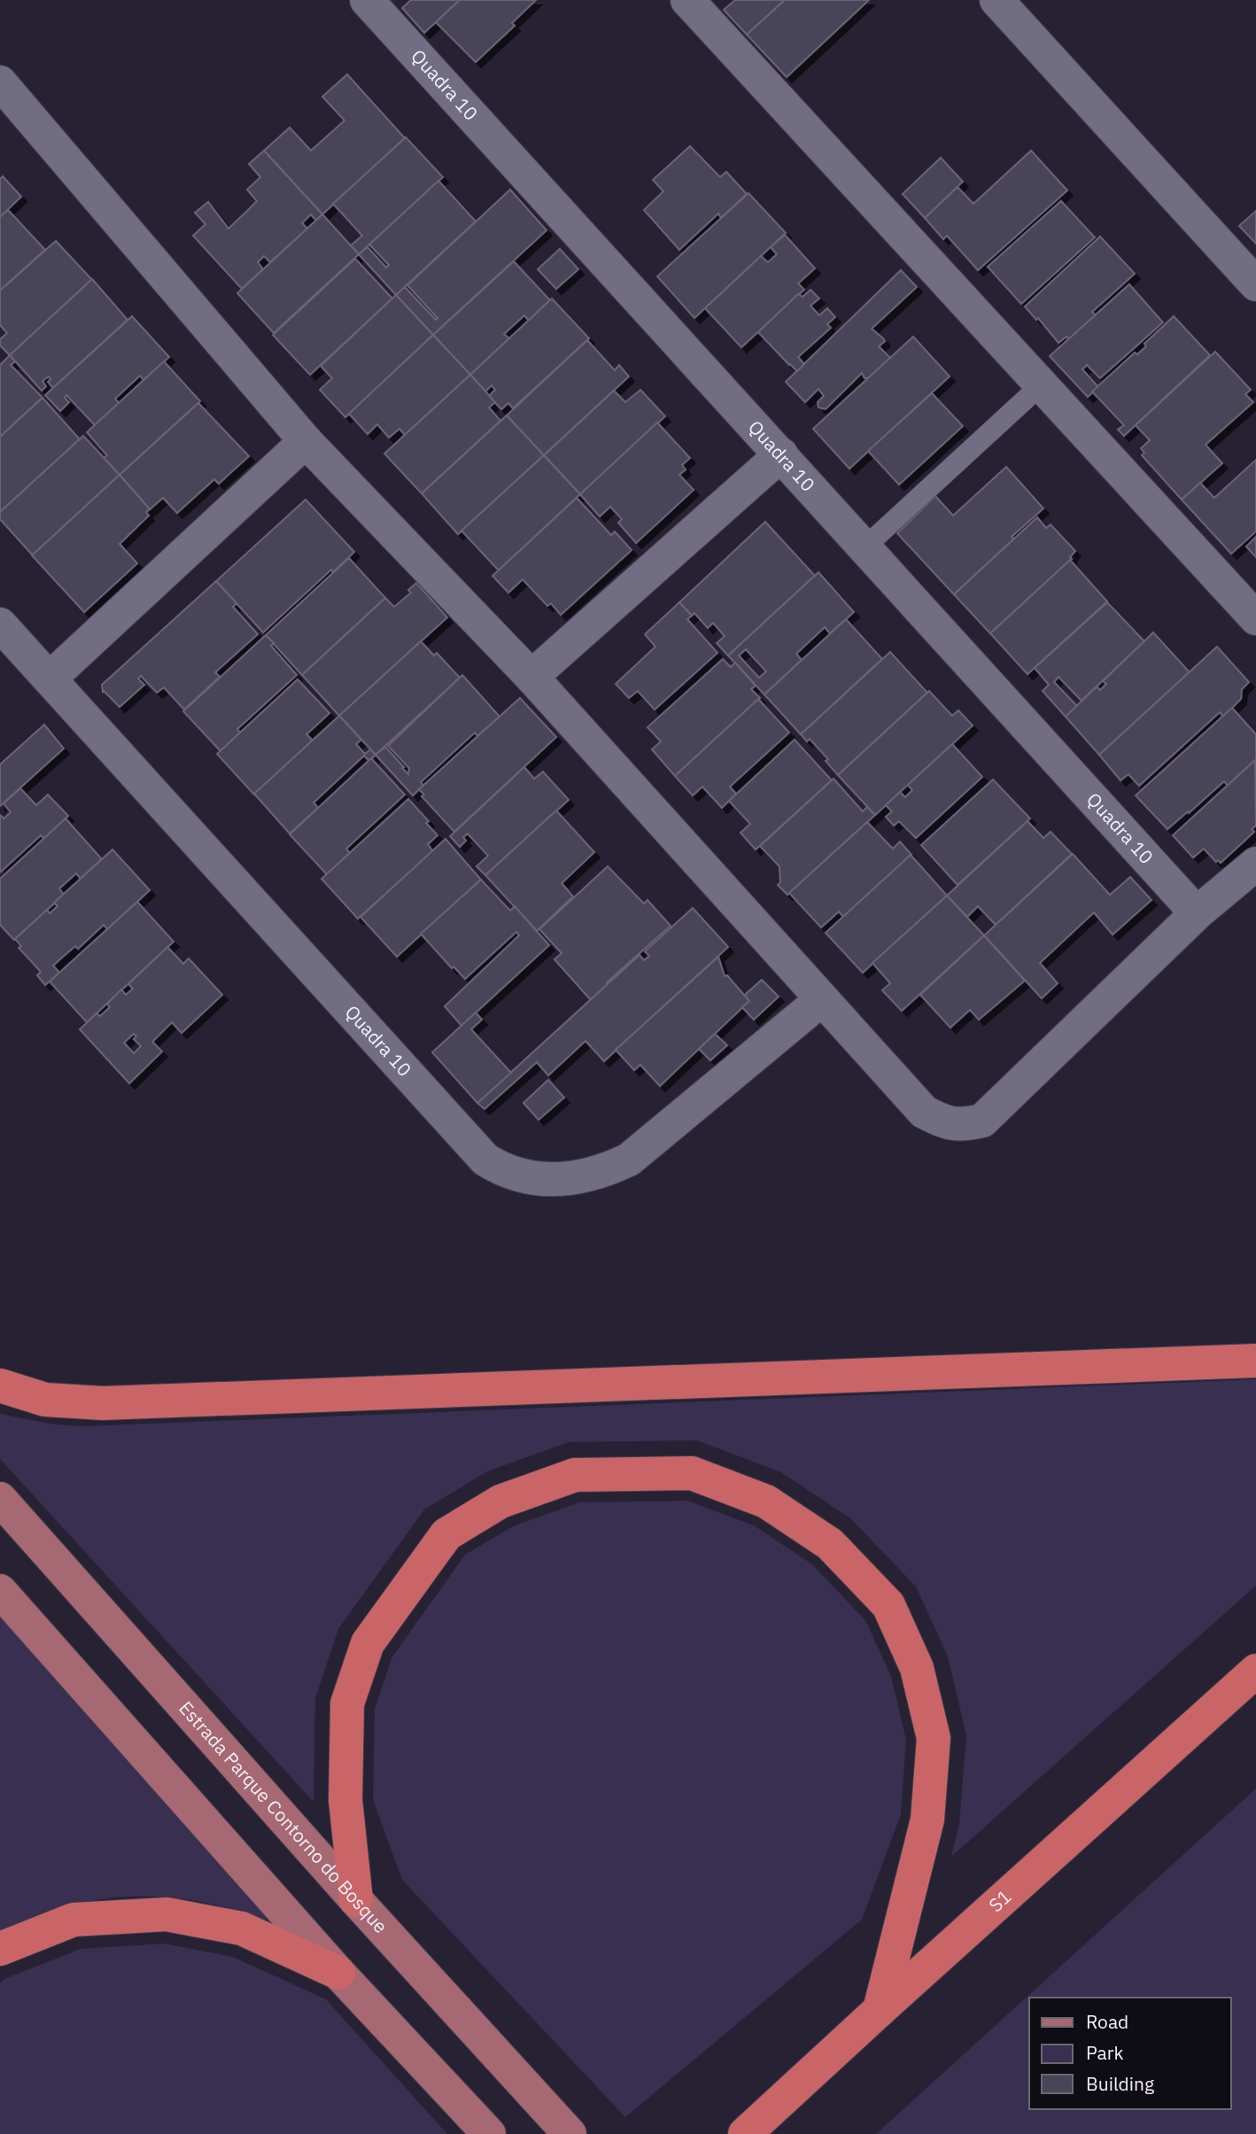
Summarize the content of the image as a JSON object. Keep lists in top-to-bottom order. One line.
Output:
{"streets":{"highway":["S1"],"main road":["Estrada Parque Contorno do Bosque"],"street":["Quadra 10"]},"legend":["Road","Park","Building"]}
